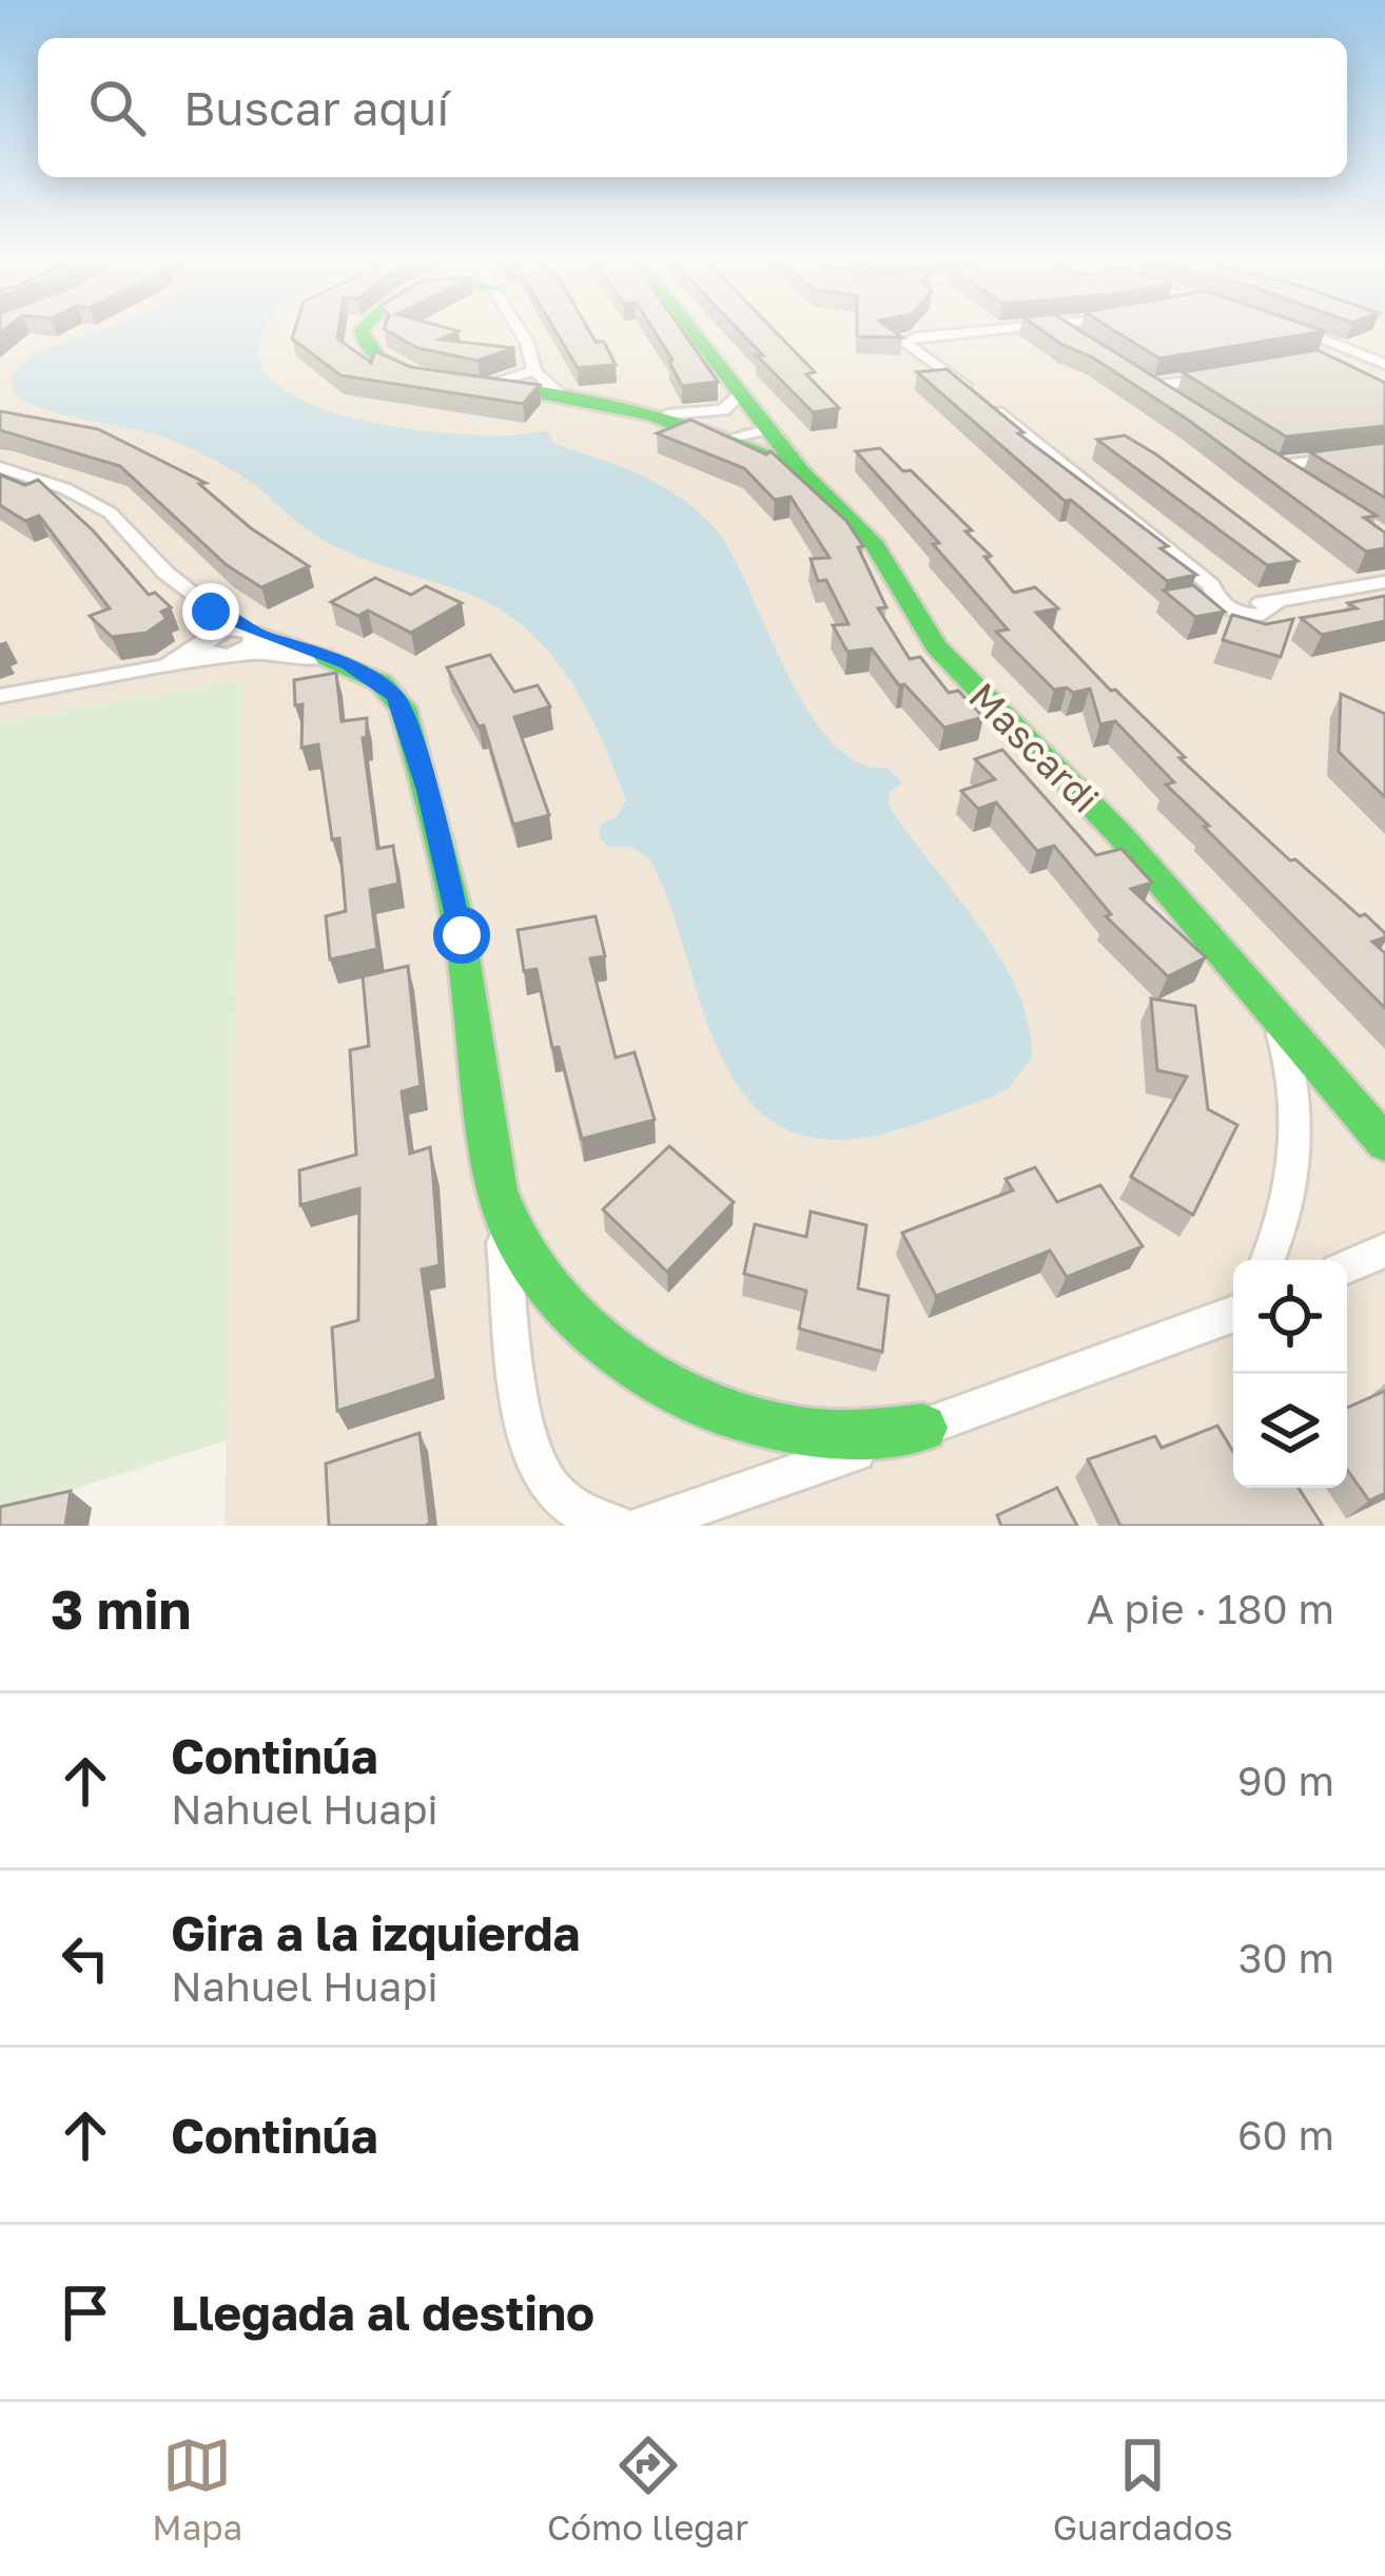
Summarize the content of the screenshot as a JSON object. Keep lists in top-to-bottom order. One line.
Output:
{"streets":{"street":["Mascardi"]},"page":{"search":"Buscar aquí","heading":["3 min","A pie · 180 m"],"list":[["Continúa","Nahuel Huapi","90 m"],["Gira a la izquierda","Nahuel Huapi","30 m"],["Continúa","60 m"],"Llegada al destino"],"nav":["Mapa","Cómo llegar","Guardados"]}}
